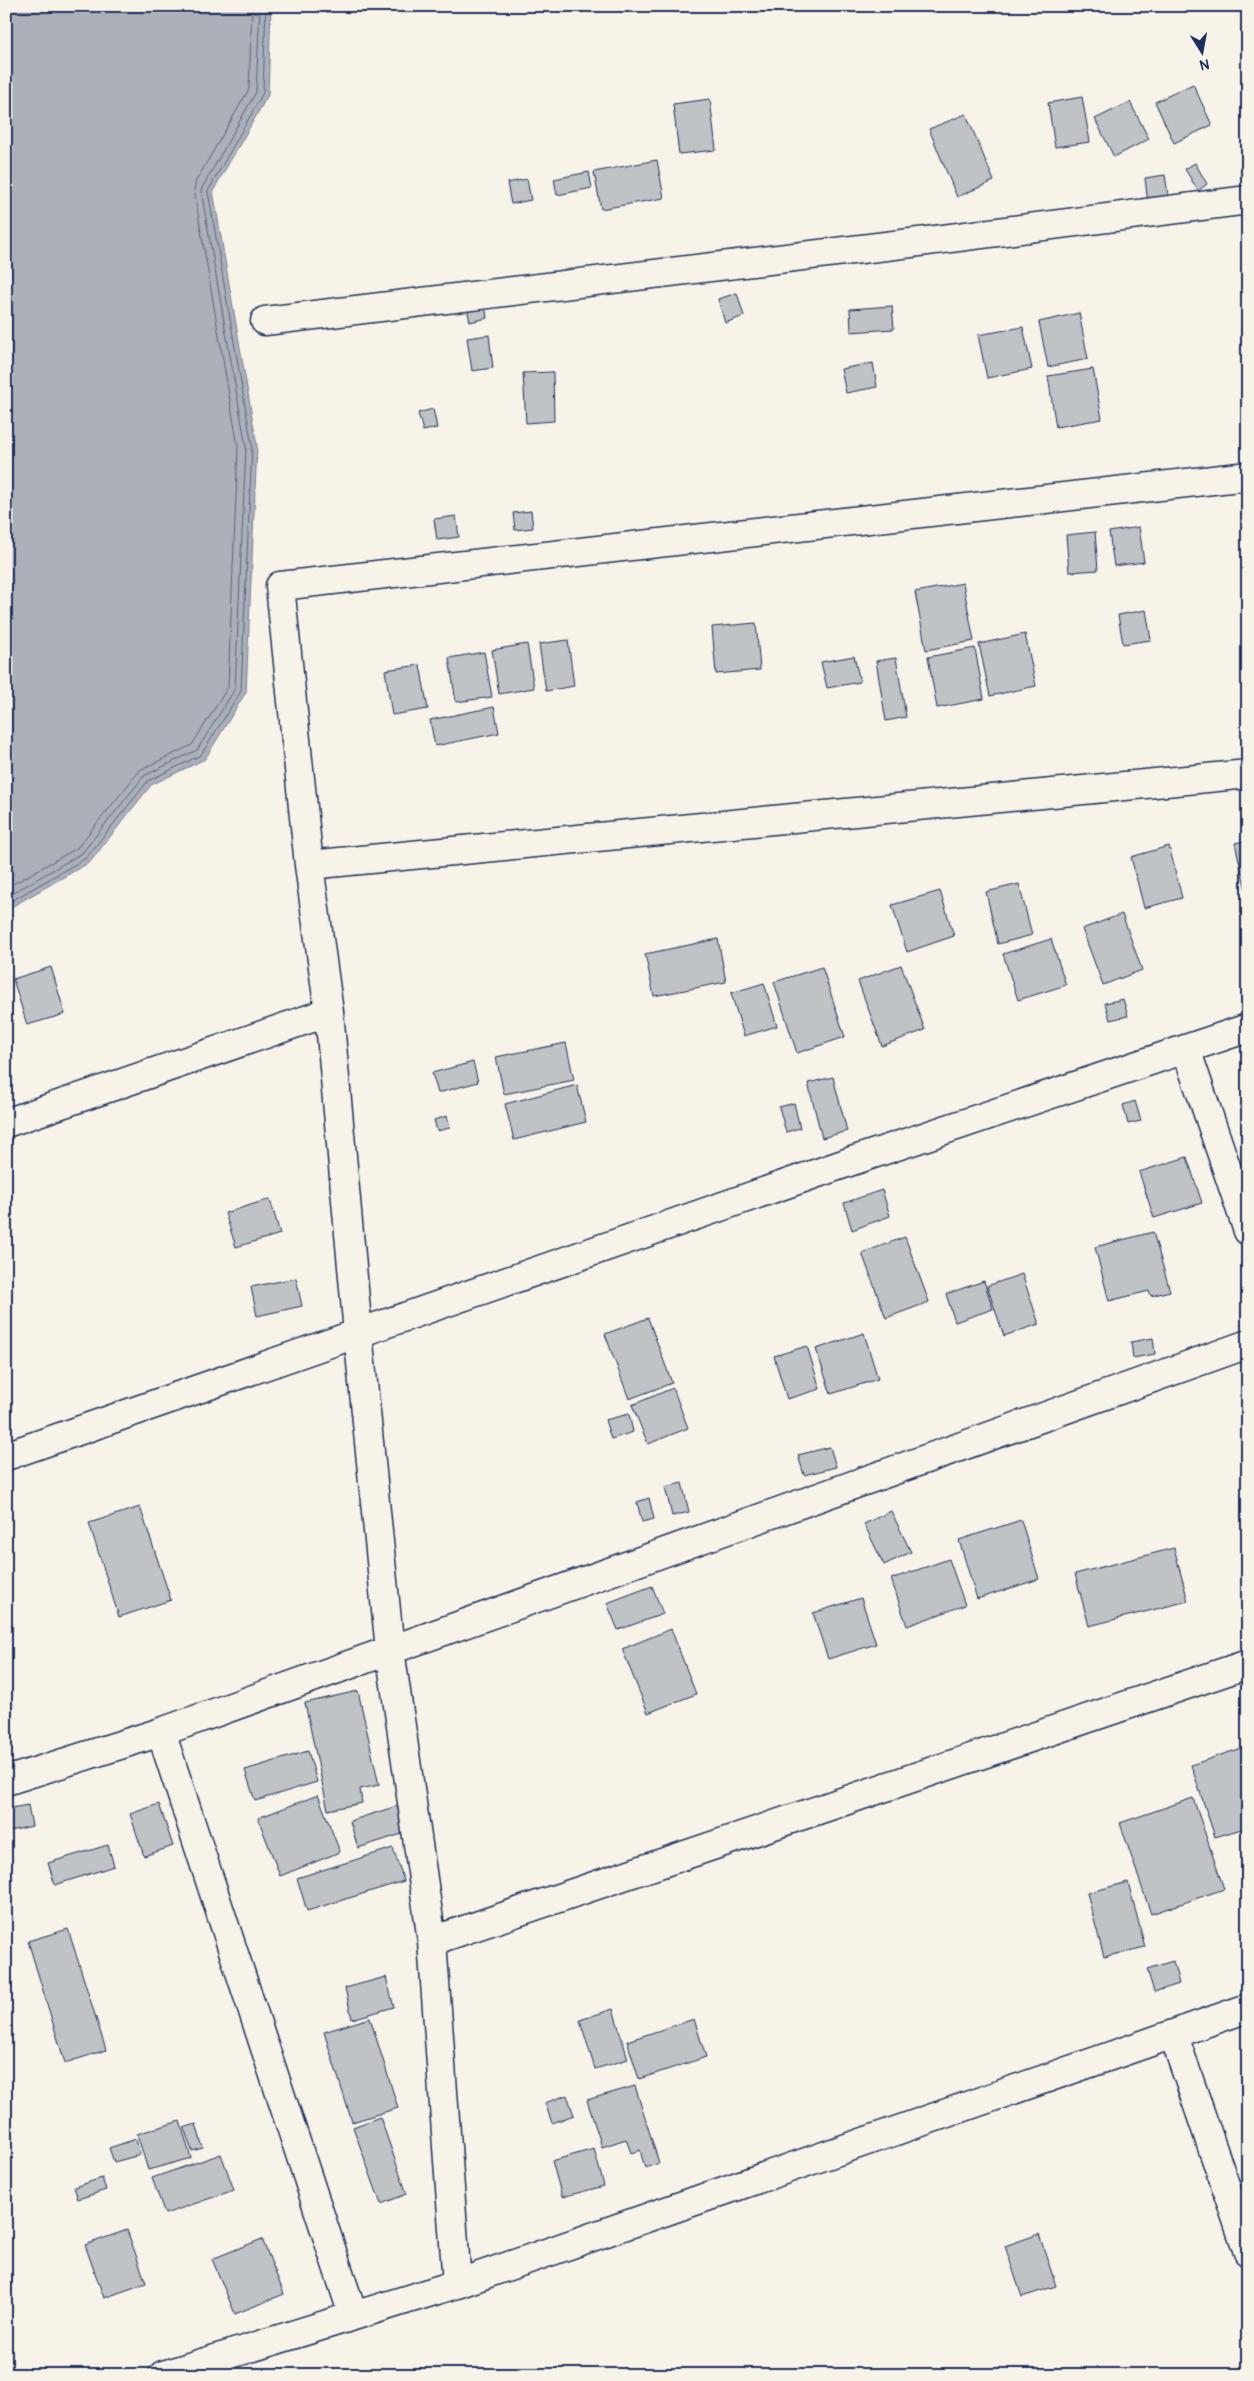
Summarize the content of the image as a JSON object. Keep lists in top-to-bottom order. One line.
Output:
{"north":"bottom"}
